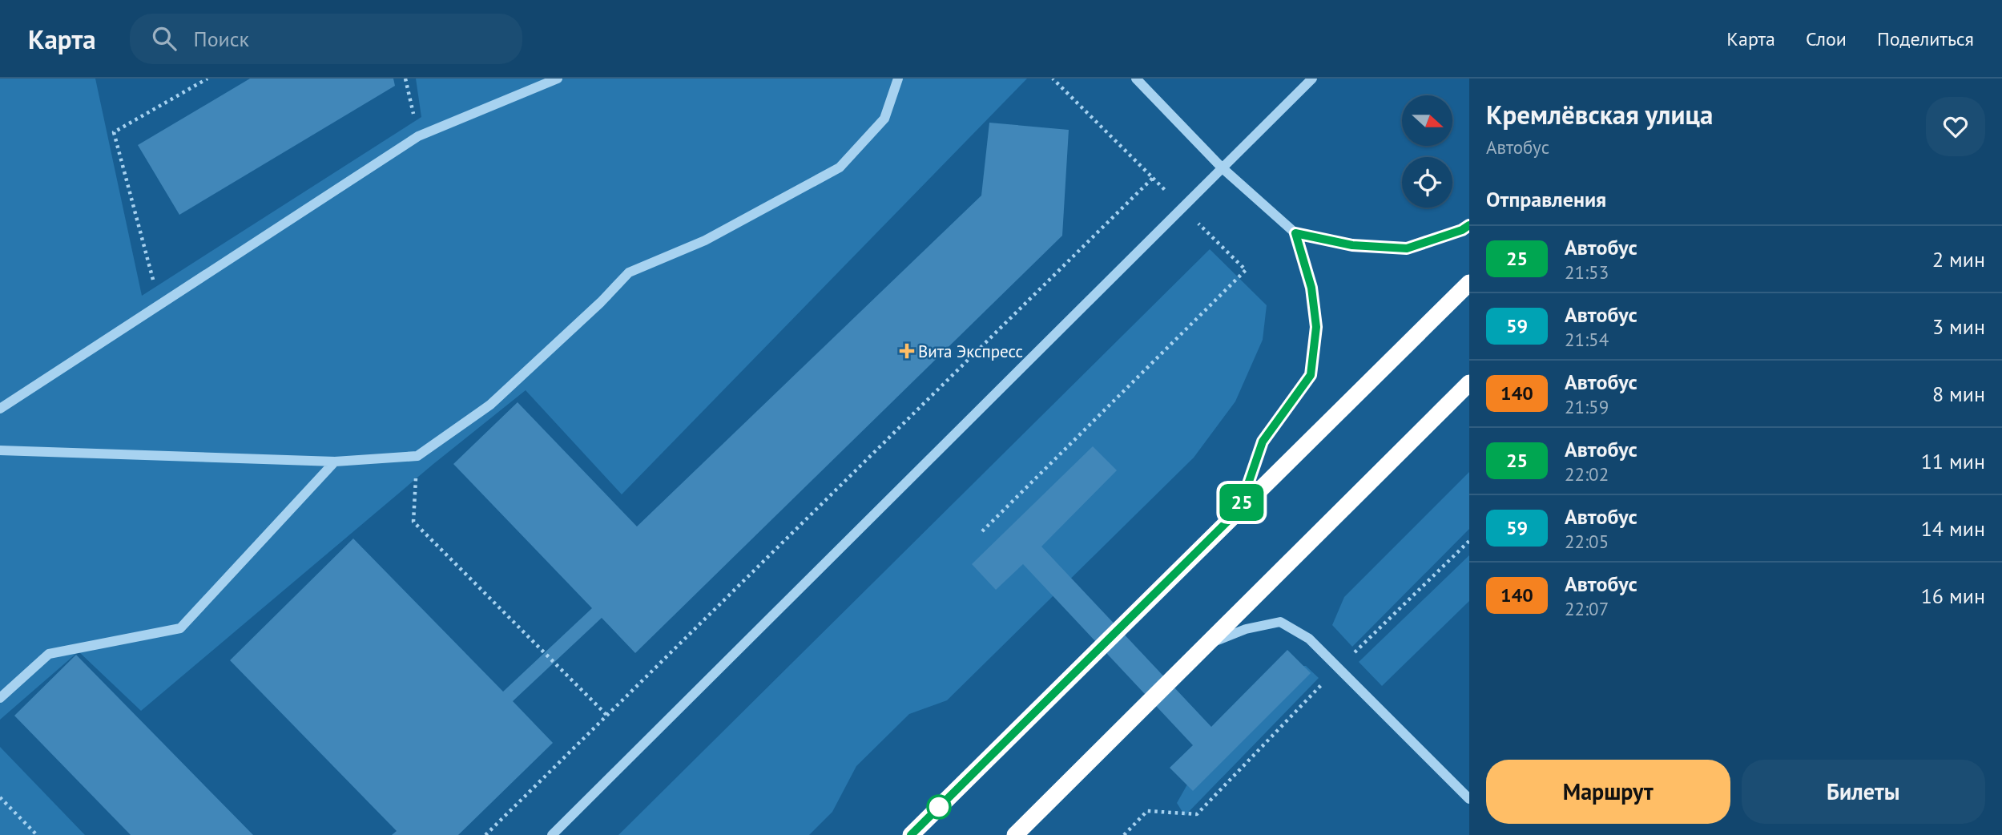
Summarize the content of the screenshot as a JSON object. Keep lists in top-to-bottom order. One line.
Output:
{"places":{"health":["Вита Экспресс"]},"lines":["bus line 25"],"north":"right","page":{"header":"Карта","search":"Поиск","nav":["Карта","Слои","Поделиться"],"on_map":"25","heading":[["Кремлёвская улица","Автобус"],"Отправления"],"list":[{"mark":"25","name":"Автобус","note":"21:53","value":"2 мин"},{"mark":"59","name":"Автобус","note":"21:54","value":"3 мин"},{"mark":"140","name":"Автобус","note":"21:59","value":"8 мин"},{"mark":"25","name":"Автобус","note":"22:02","value":"11 мин"},{"mark":"59","name":"Автобус","note":"22:05","value":"14 мин"},{"mark":"140","name":"Автобус","note":"22:07","value":"16 мин"}],"buttons":["Маршрут","Билеты"]}}
